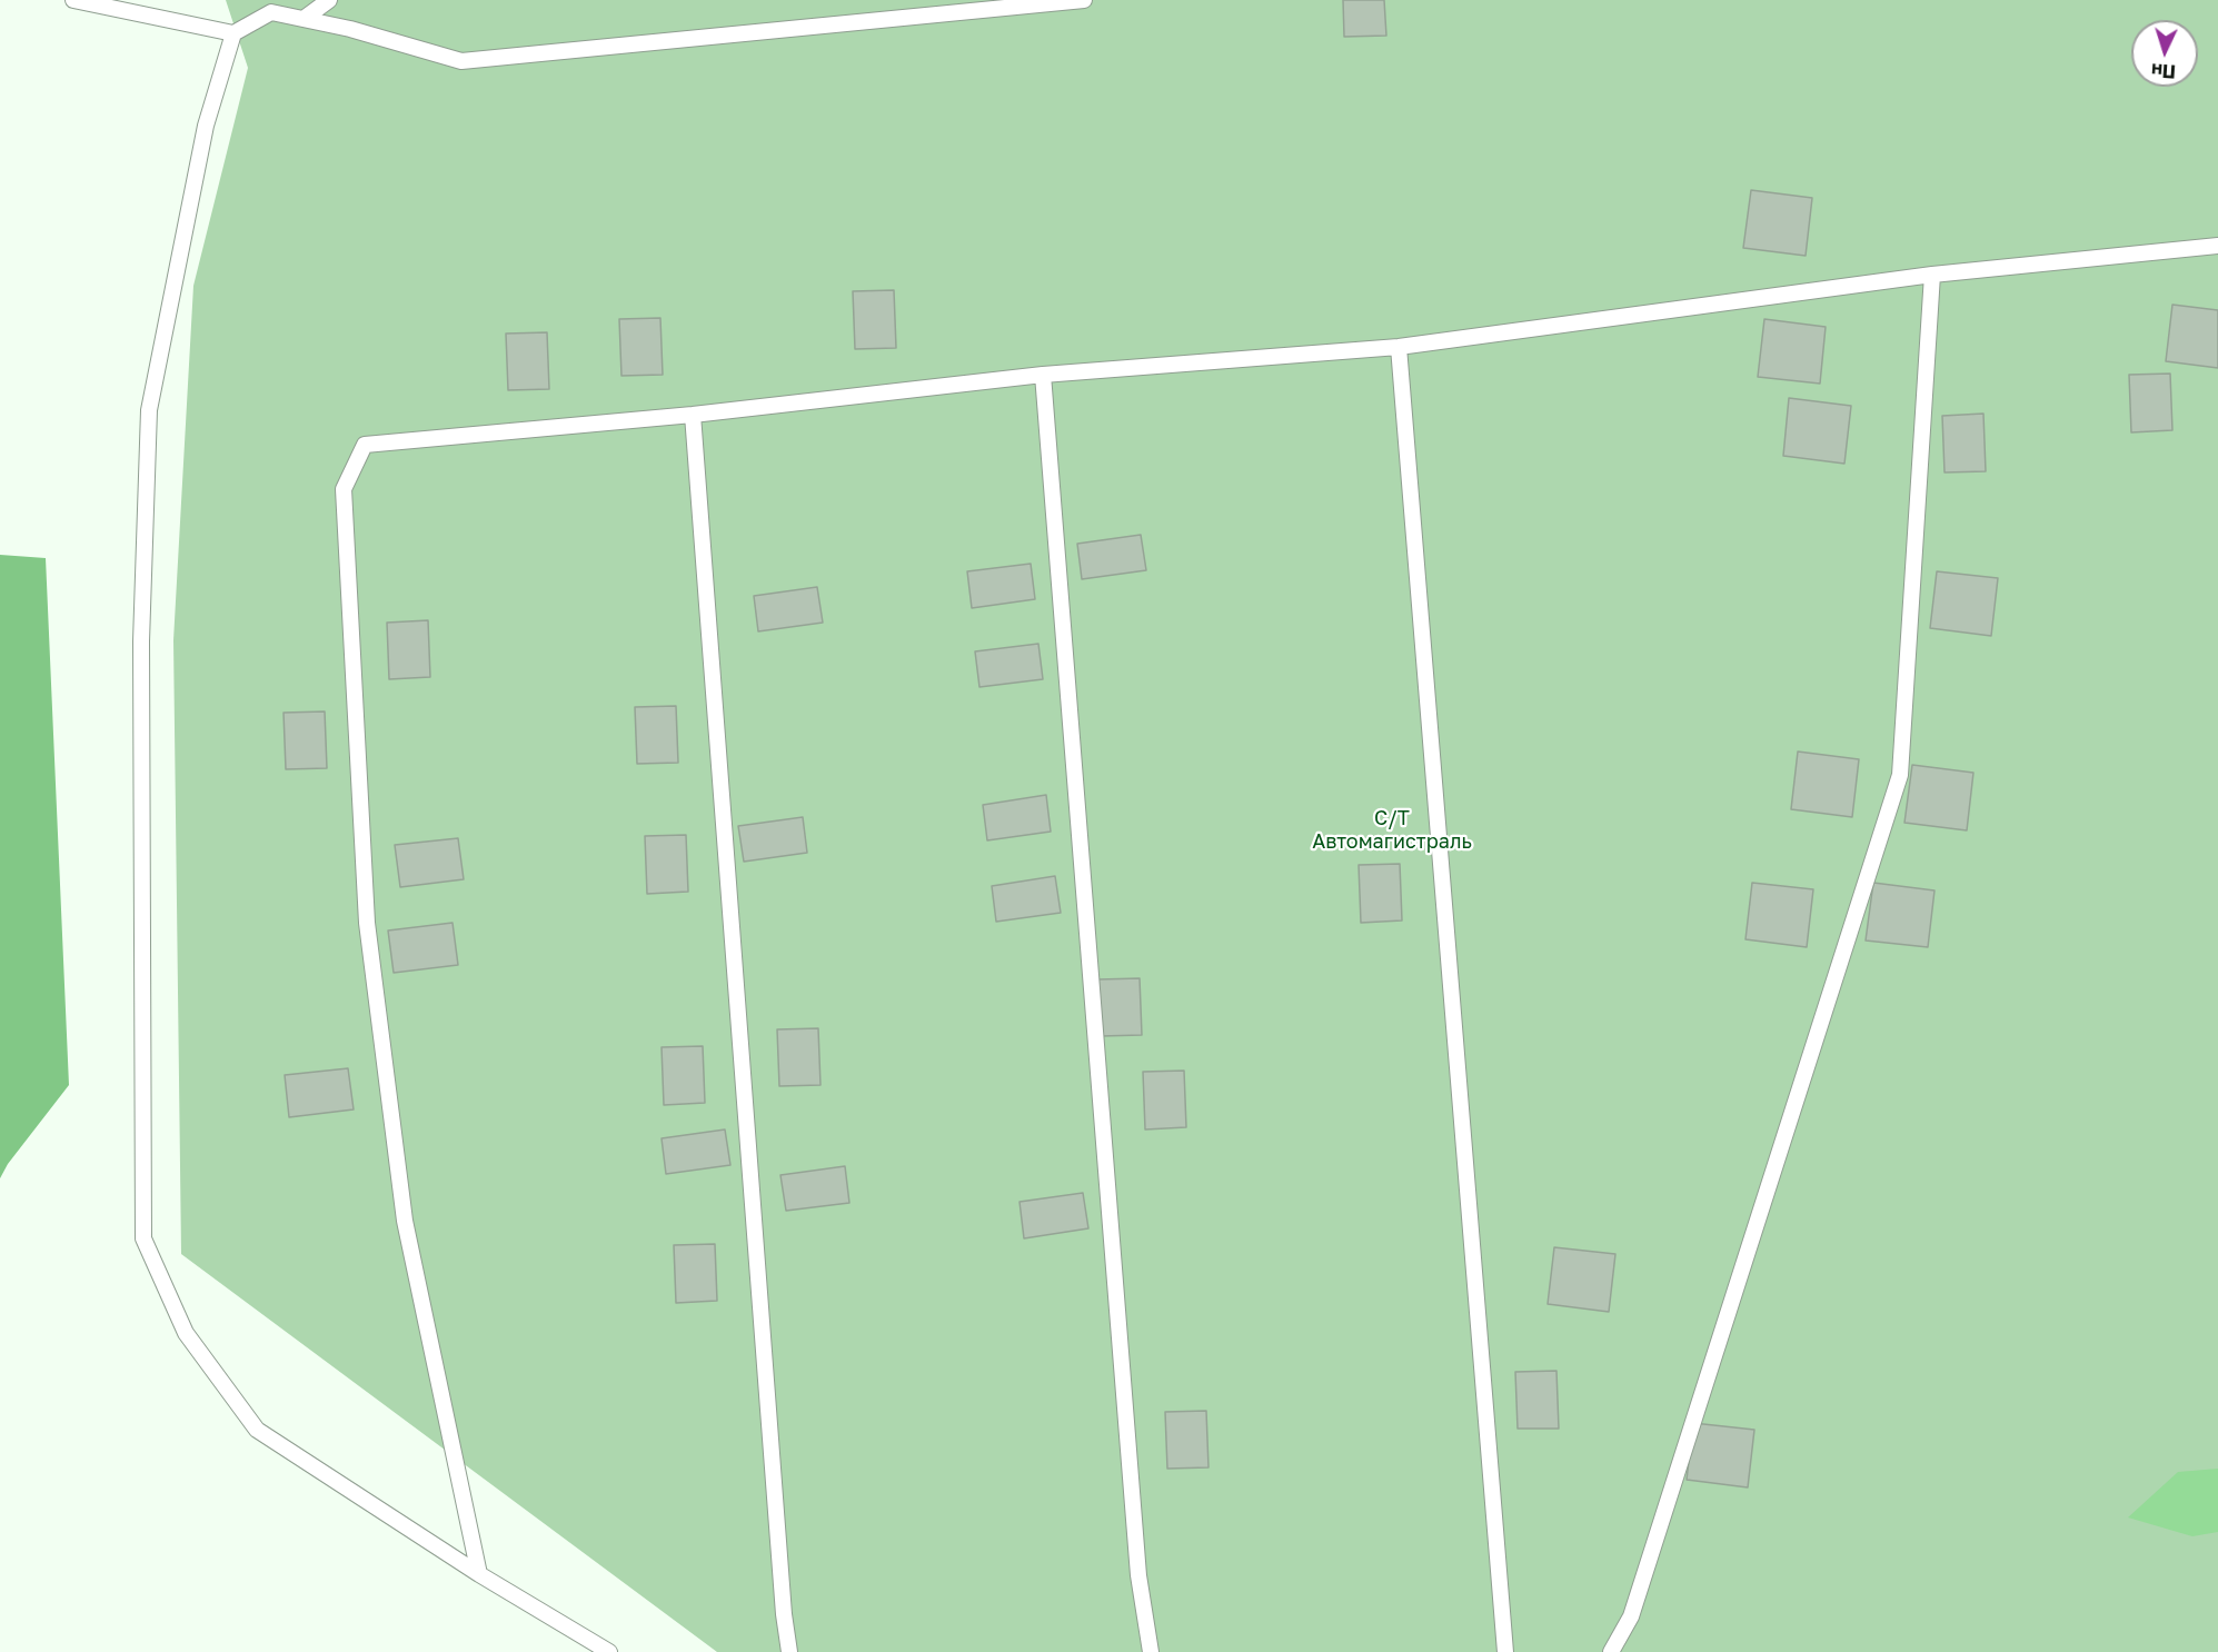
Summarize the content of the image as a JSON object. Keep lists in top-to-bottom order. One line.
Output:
{"parks":["С/Т Автомагистраль"],"north":"bottom"}
